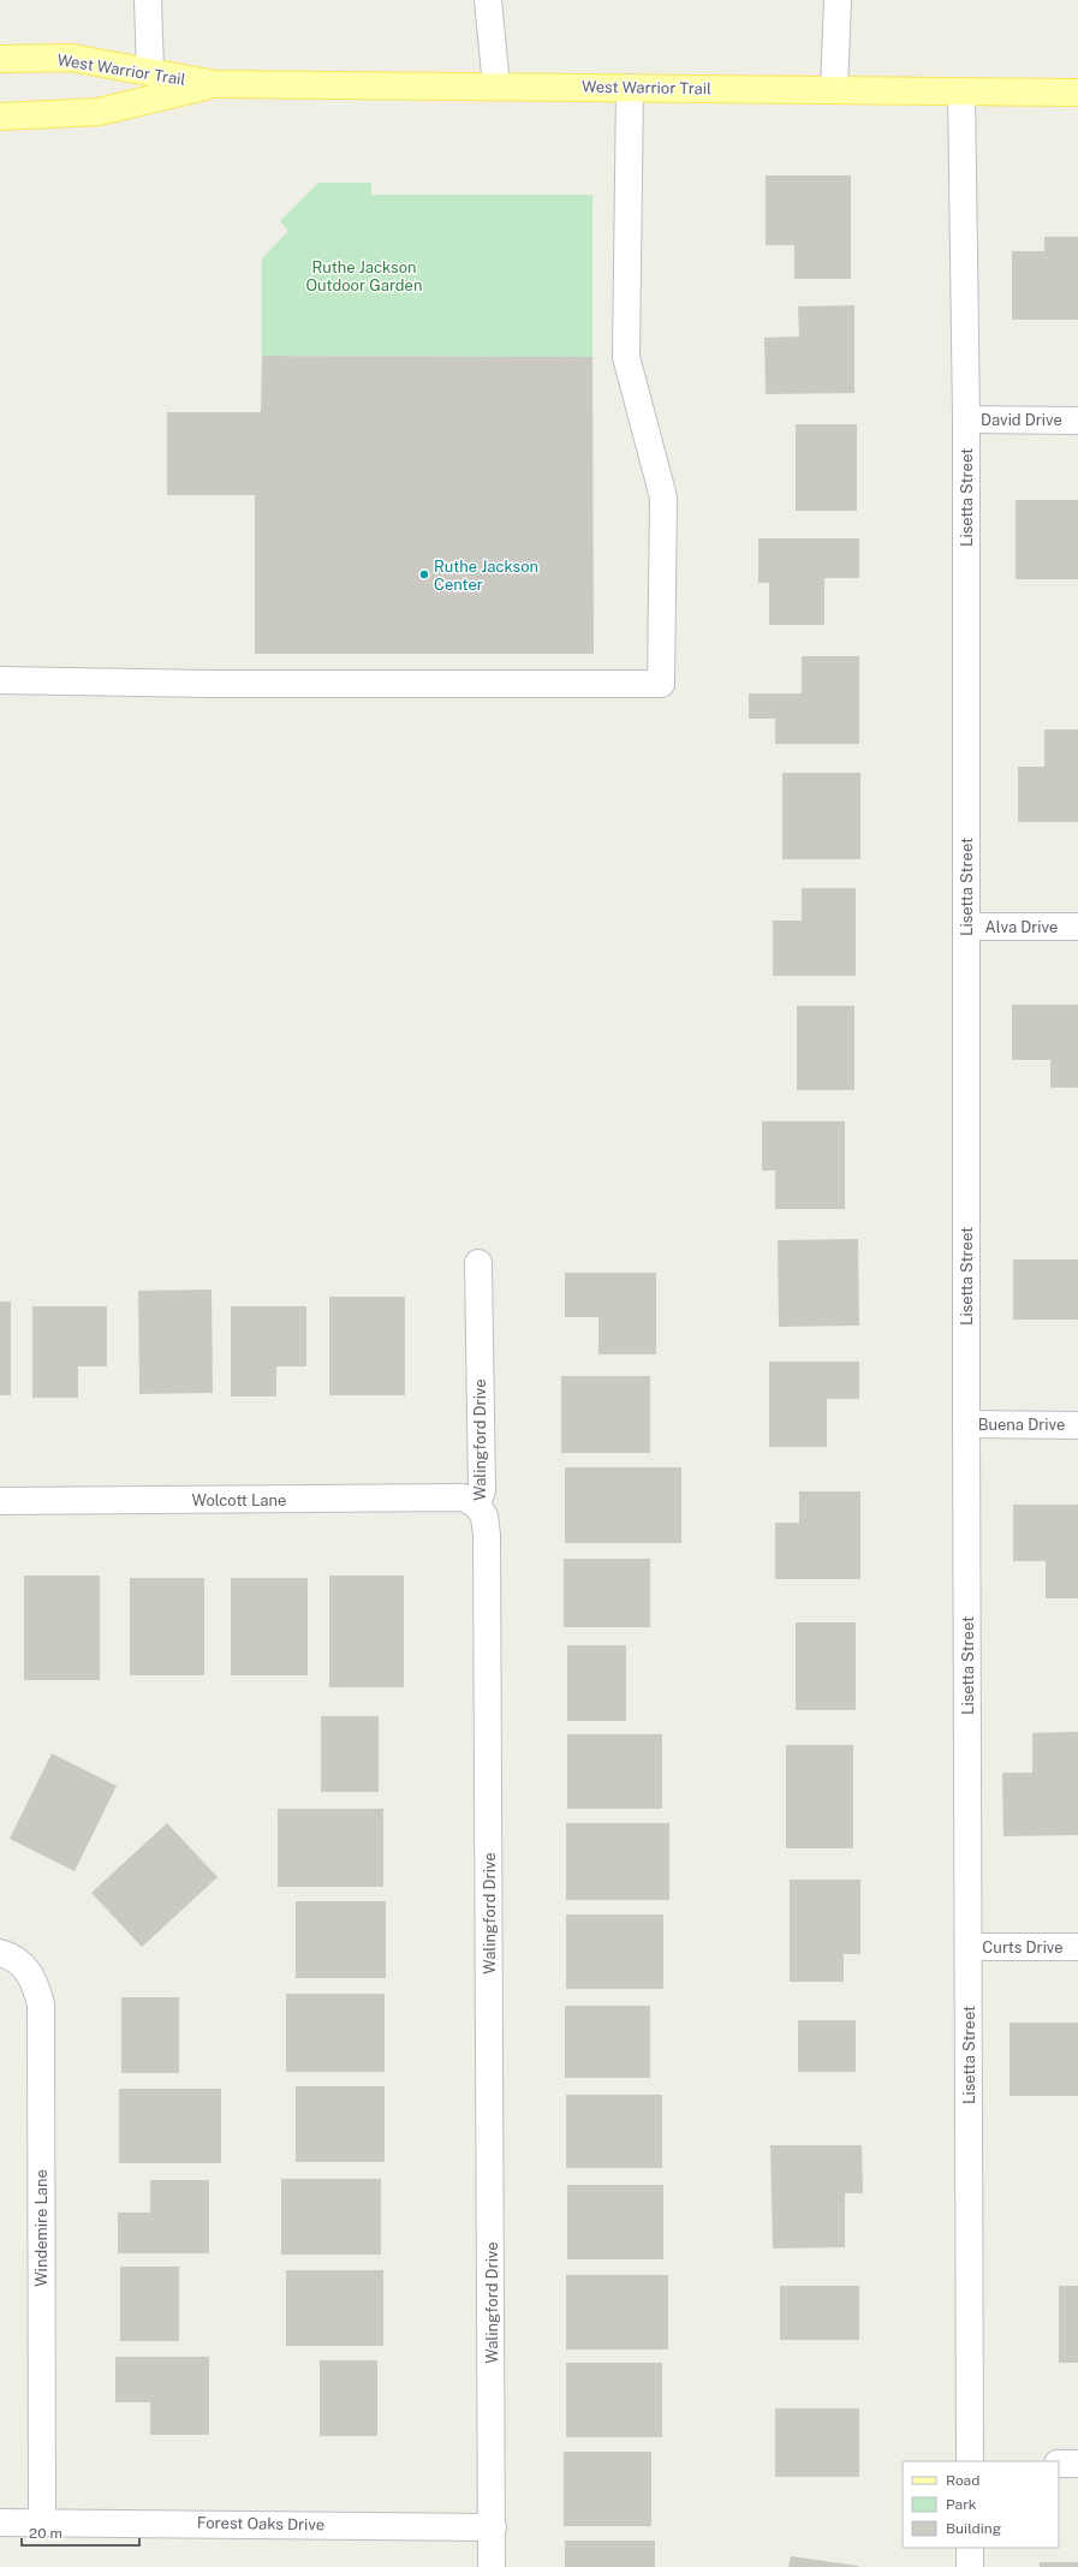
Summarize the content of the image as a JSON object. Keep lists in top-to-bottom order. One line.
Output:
{"streets":{"main road":["West Warrior Trail"],"street":["David Drive","Lisetta Street","Alva Drive","Buena Drive","Walingford Drive","Wolcott Lane","Curts Drive","Windemire Lane","Forest Oaks Drive"]},"crossings":[["West Warrior Trail","Lisetta Street"],["David Drive","Lisetta Street"],["Lisetta Street","Alva Drive"],["Lisetta Street","Buena Drive"],["Lisetta Street","Curts Drive"],["Walingford Drive","Wolcott Lane"],["Walingford Drive","Forest Oaks Drive"],["Windemire Lane","Forest Oaks Drive"]],"parks":["Ruthe Jackson Outdoor Garden"],"places":["Ruthe Jackson Center"],"legend":["Road","Park","Building"],"scale_bar":"20 m"}
